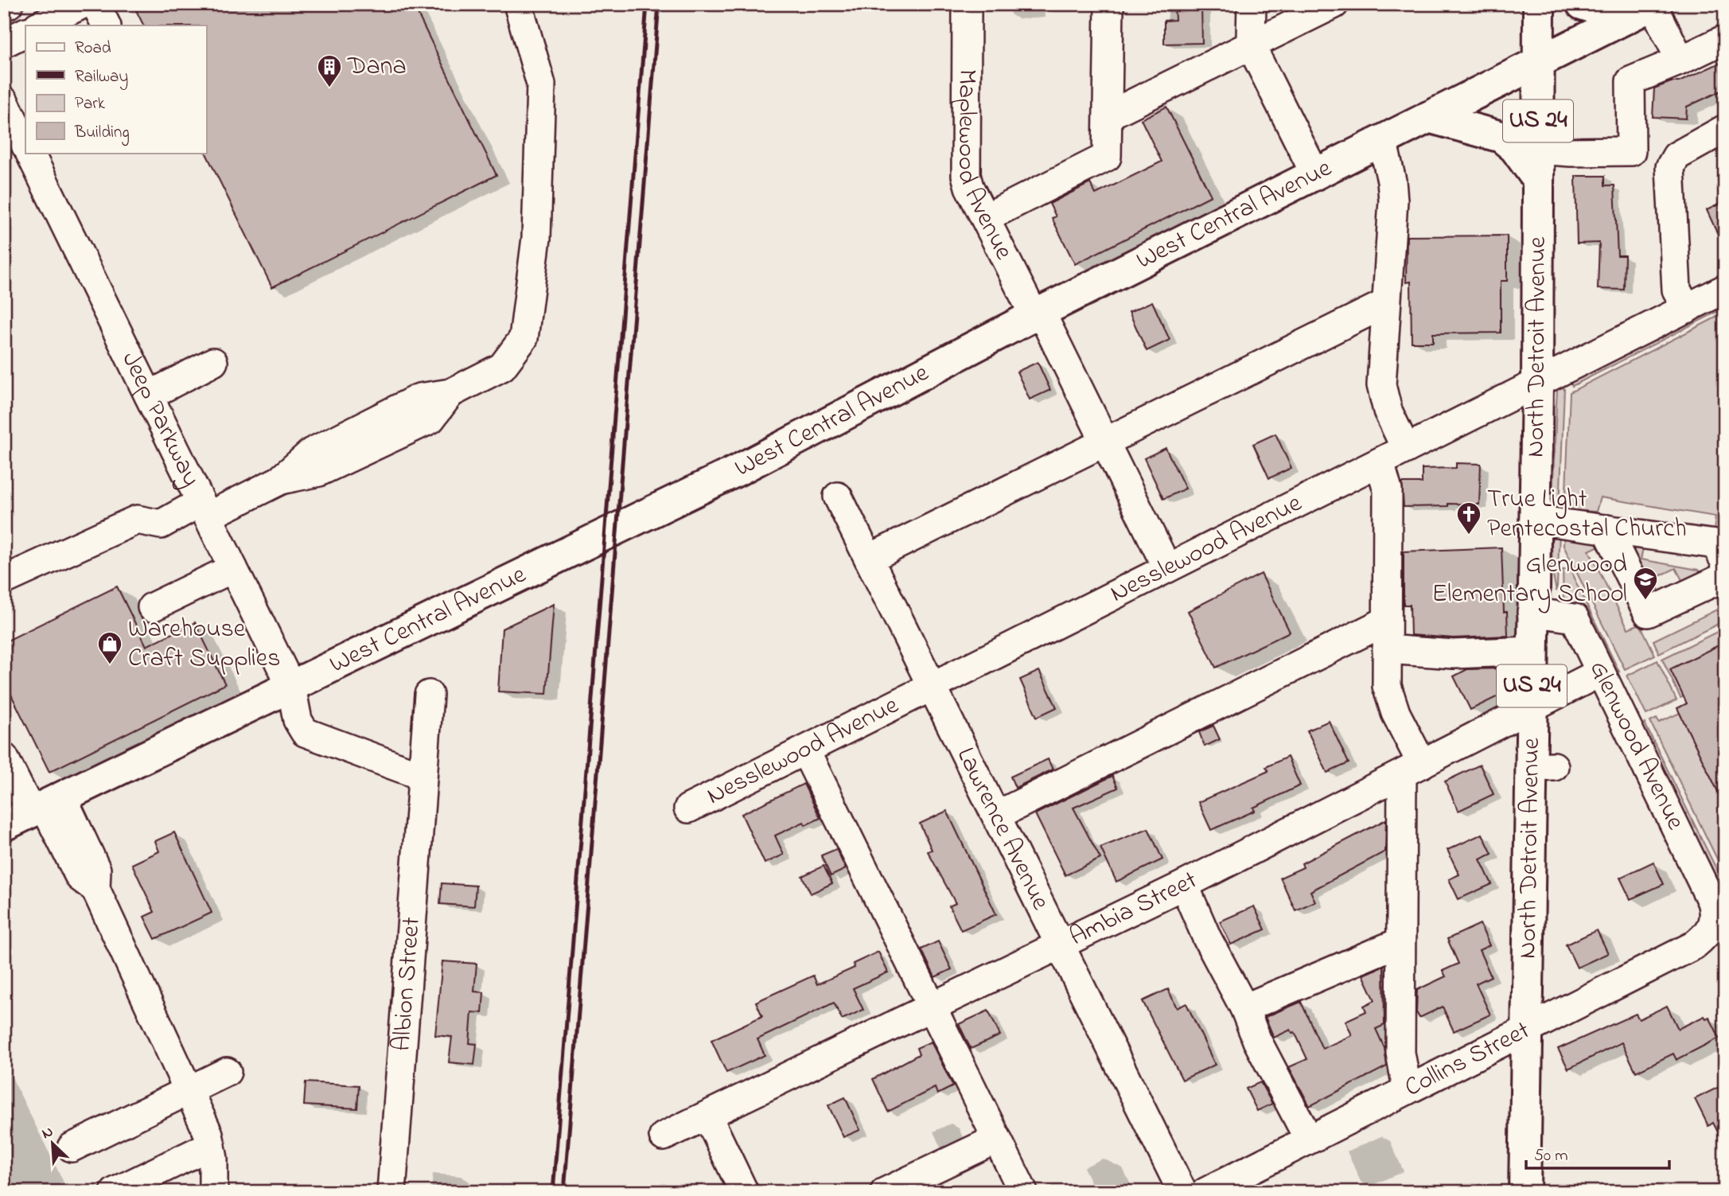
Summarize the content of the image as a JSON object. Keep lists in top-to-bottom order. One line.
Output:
{"streets":{"main road":["US 24","West Central Avenue","North Detroit Avenue"],"street":["Maplewood Avenue","Jeep Parkway","Nesslewood Avenue","Glenwood Avenue","Lawrence Avenue","Ambia Street","Albion Street","Collins Street"]},"crossings":[["Maplewood Avenue","West Central Avenue"],["Maplewood Avenue","Nesslewood Avenue"],["West Central Avenue","North Detroit Avenue"],["West Central Avenue","Jeep Parkway"],["North Detroit Avenue","Nesslewood Avenue"],["North Detroit Avenue","Glenwood Avenue"],["North Detroit Avenue","Ambia Street"],["North Detroit Avenue","Collins Street"],["Nesslewood Avenue","Lawrence Avenue"],["Glenwood Avenue","Ambia Street"],["Glenwood Avenue","Collins Street"],["Lawrence Avenue","Ambia Street"]],"places":{"building":["Dana"],"church":["True Light Pentecostal Church"],"school or university":["Glenwood Elementary School"],"shop":["Warehouse Craft Supplies"]},"legend":["Road","Railway","Park","Building"],"scale_bar":"50 m","north":"top left"}
